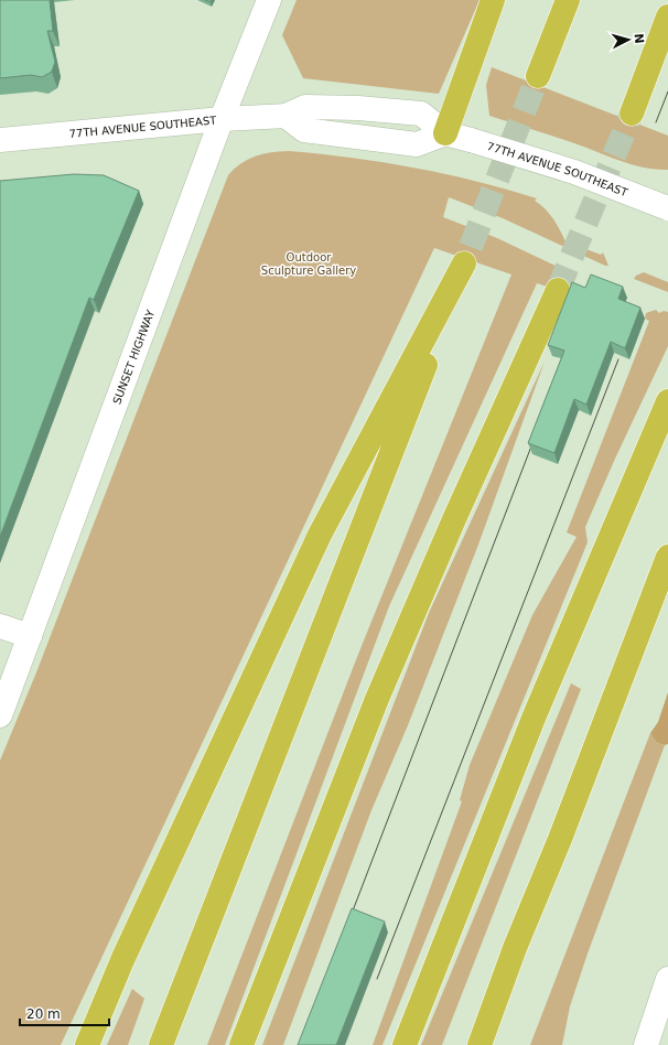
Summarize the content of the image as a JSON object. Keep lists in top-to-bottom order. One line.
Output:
{"streets":{"street":["77TH AVENUE SOUTHEAST","SUNSET HIGHWAY"]},"crossings":[["77TH AVENUE SOUTHEAST","SUNSET HIGHWAY"]],"parks":["Outdoor Sculpture Gallery"],"scale_bar":"20 m","north":"right"}
